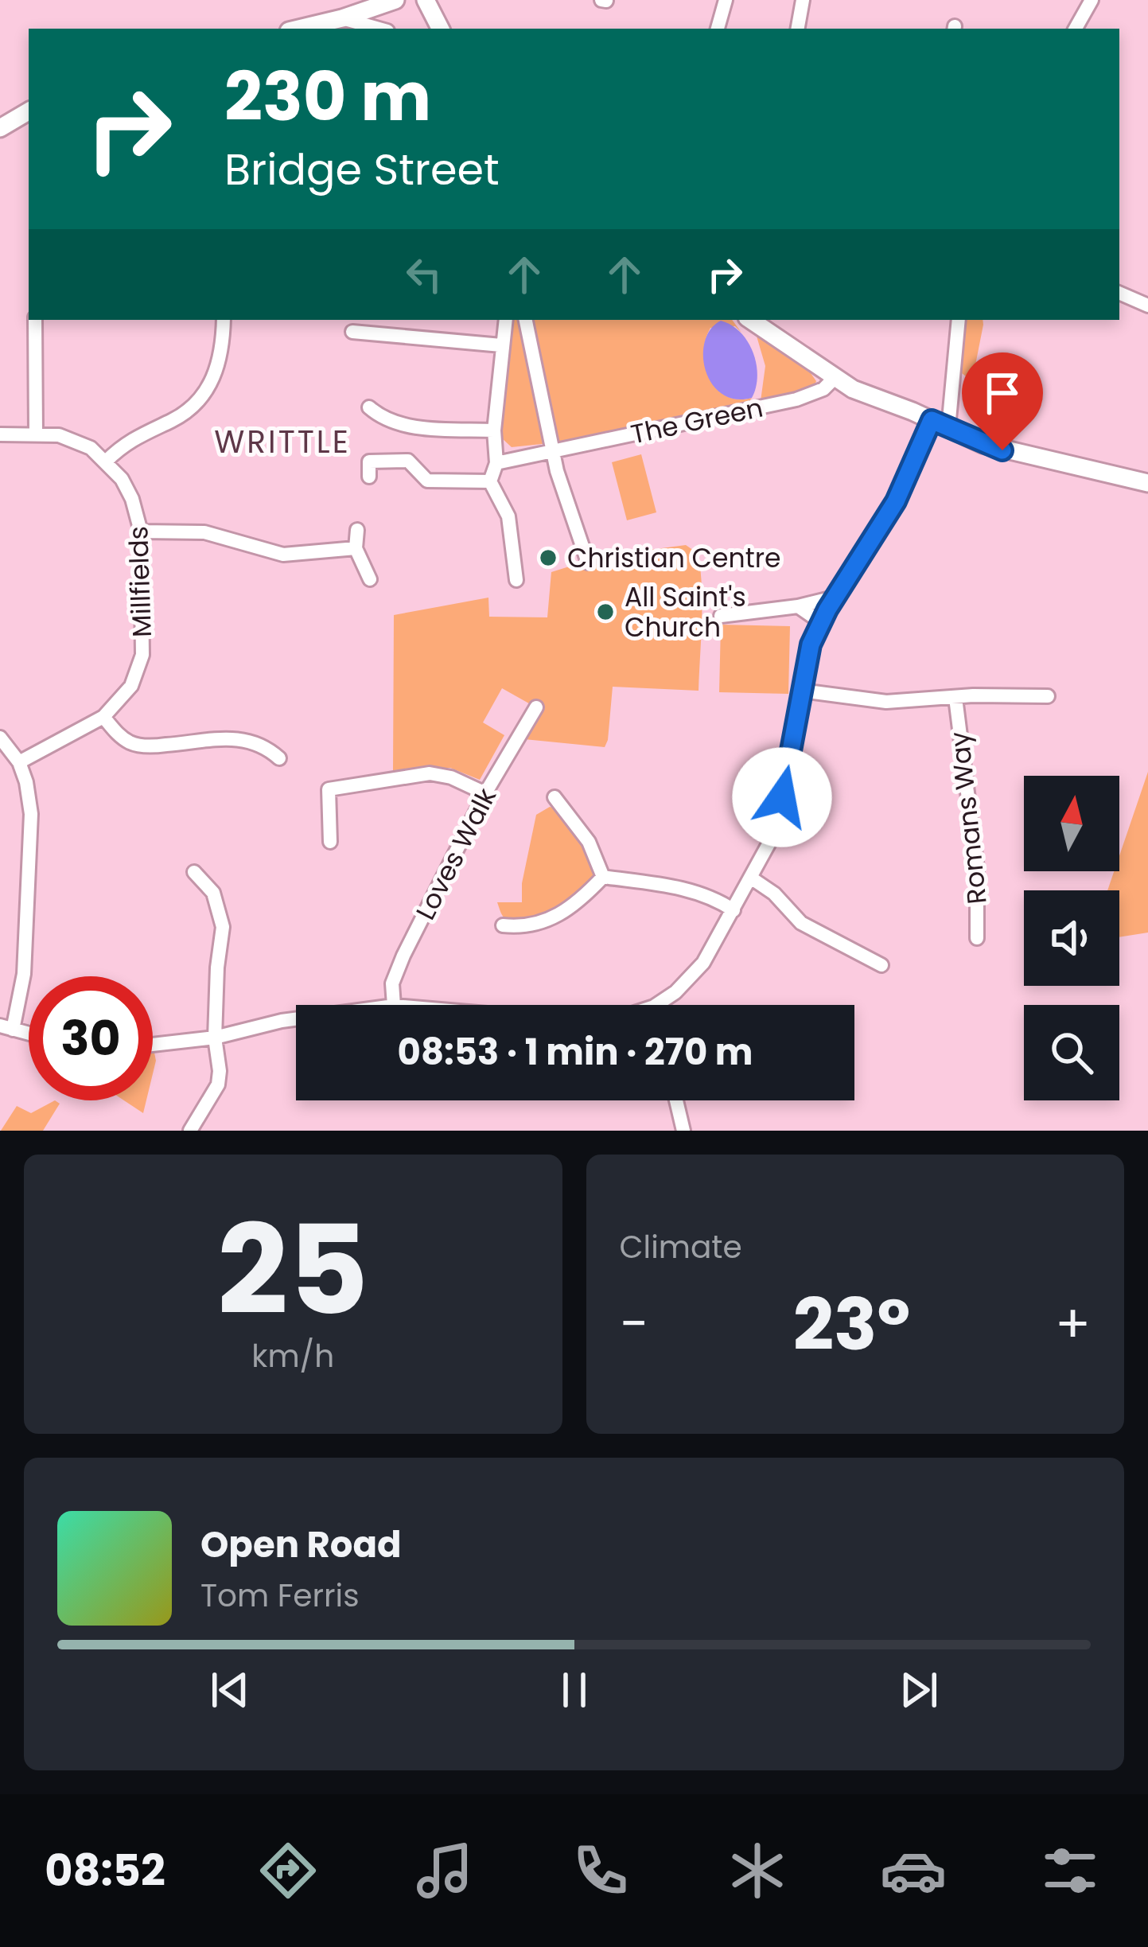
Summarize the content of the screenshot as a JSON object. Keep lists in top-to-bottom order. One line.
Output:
{"streets":{"street":["The Green","Millfields","Romans Way","Loves Walk"]},"districts":["WRITTLE"],"places":["Christian Centre","All Saint's Church"],"north":"top","page":{"turn":["230 m","Bridge Street"],"limit":"30","trip":"08:53 · 1 min · 270 m","tile":[["25","km/h"],"Climate"],"heat":["−","23°","+"],"song":["Open Road","Tom Ferris"],"tabs":"08:52"}}
